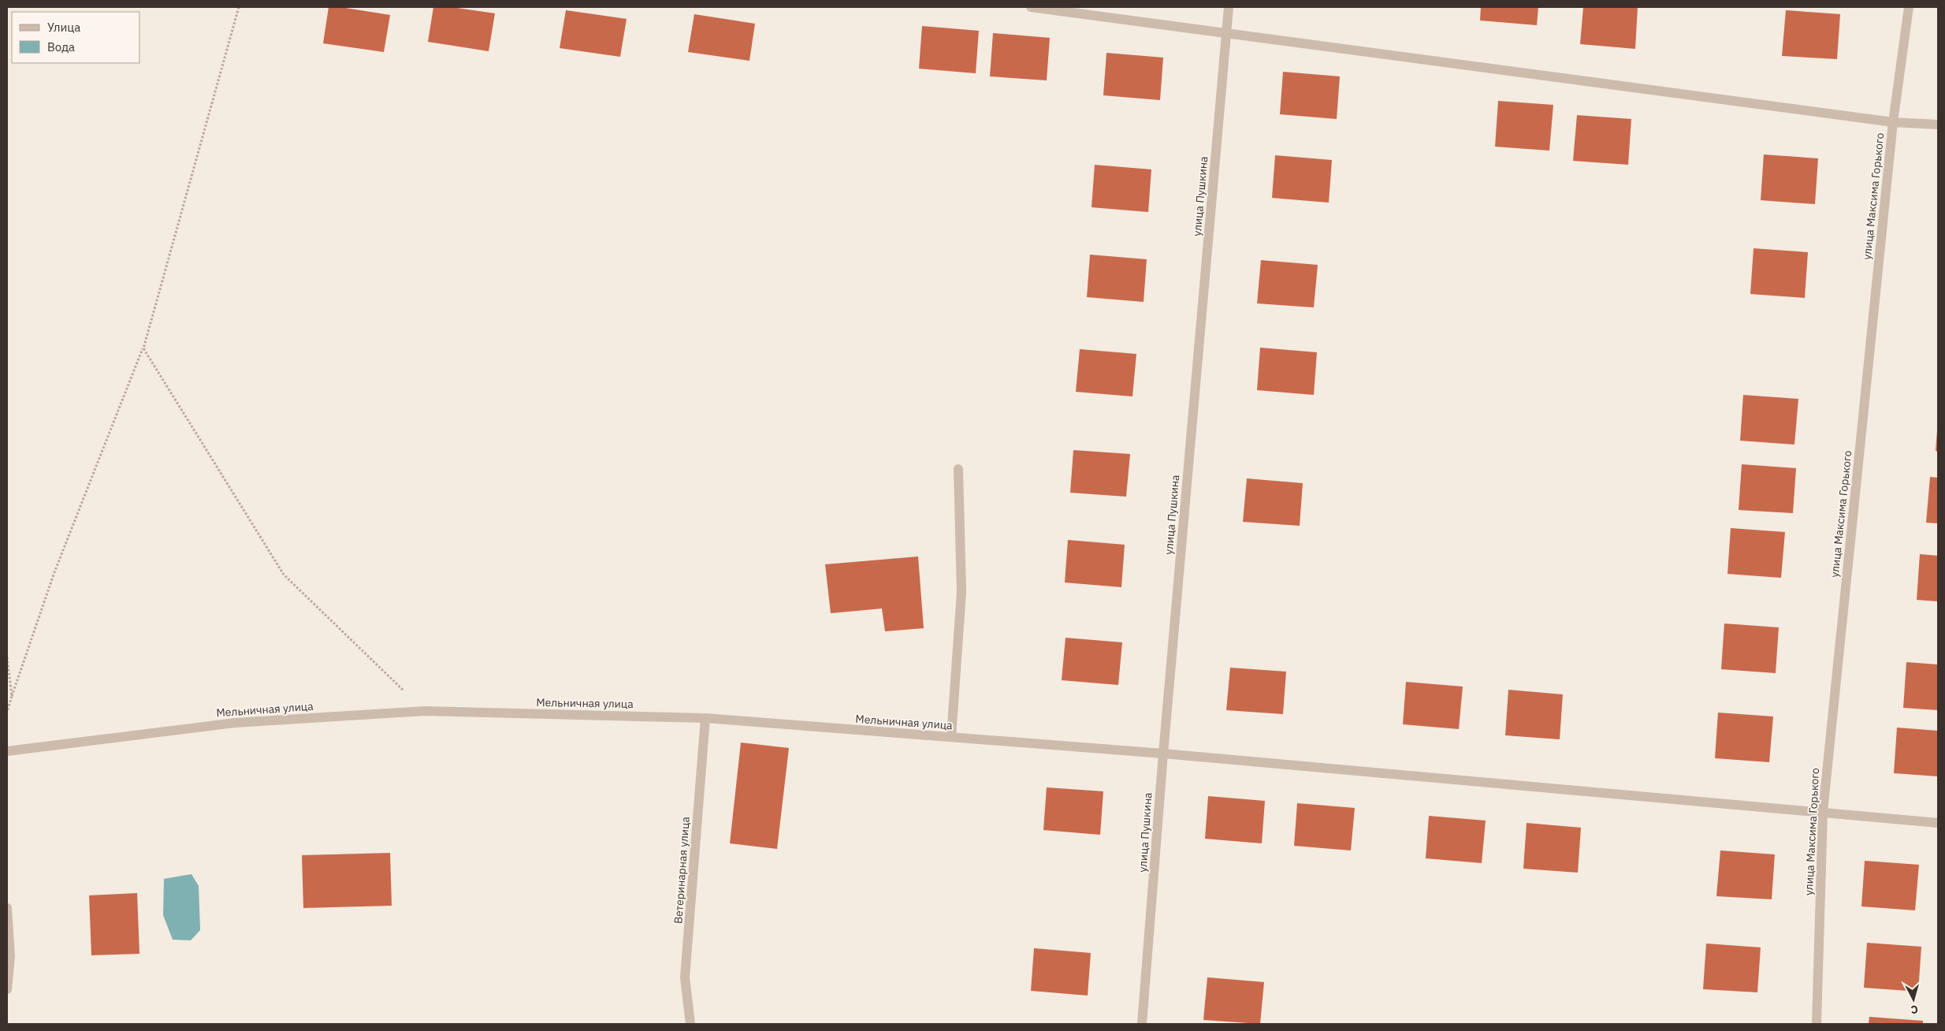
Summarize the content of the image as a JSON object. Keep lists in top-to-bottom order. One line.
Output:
{"streets":{"street":["улица Пушкина","улица Максима Горького","Мельничная улица","Ветеринарная улица"]},"crossings":[["улица Пушкина","Мельничная улица"],["улица Максима Горького","Мельничная улица"],["Мельничная улица","Ветеринарная улица"]],"legend":["Улица","Вода"],"north":"bottom"}
